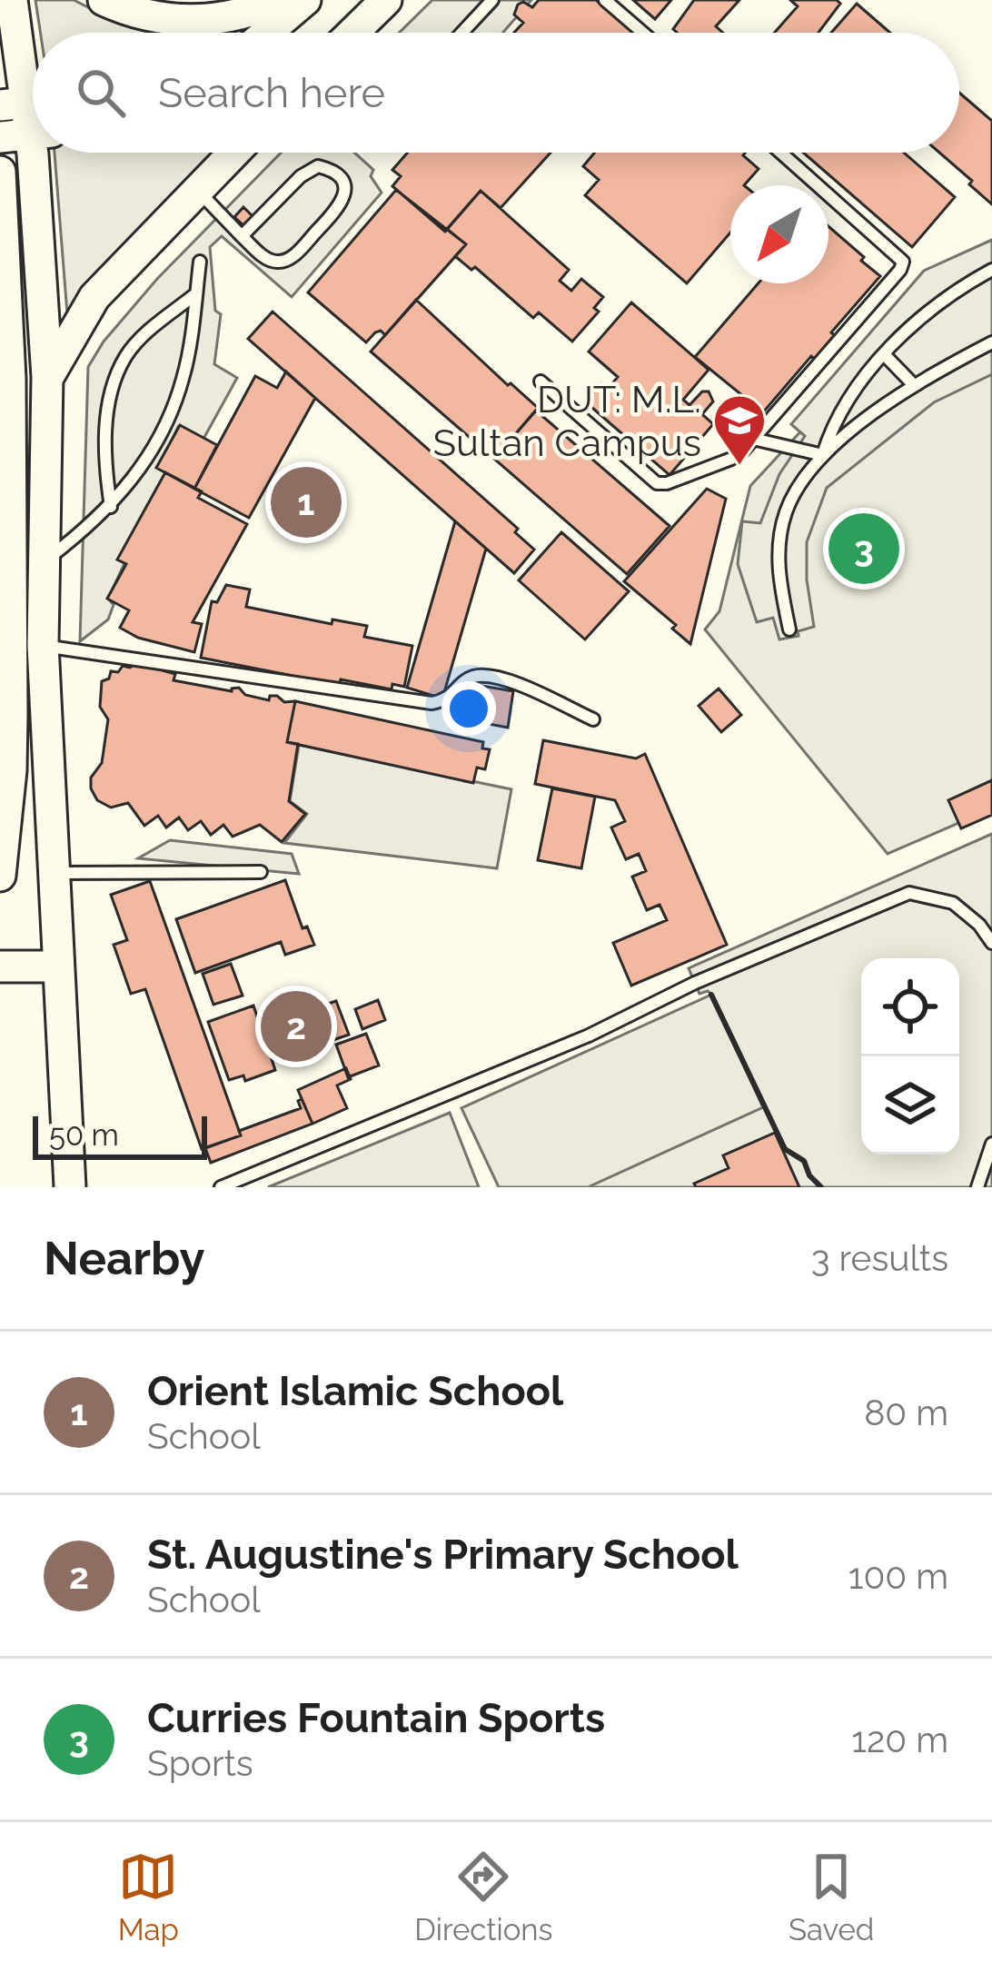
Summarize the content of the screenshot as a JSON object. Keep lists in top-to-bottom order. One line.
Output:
{"places":{"school or university":["DUT: M.L. Sultan Campus"]},"scale_bar":"50 m","north":"bottom left","page":{"search":"Search here","pins":["1","3","2"],"scale":"50 m","heading":["Nearby","3 results"],"list":[{"mark":"1","name":"Orient Islamic School","note":"School","value":"80 m"},{"mark":"2","name":"St. Augustine's Primary School","note":"School","value":"100 m"},{"mark":"3","name":"Curries Fountain Sports","note":"Sports","value":"120 m"}],"nav":["Map","Directions","Saved"]}}
